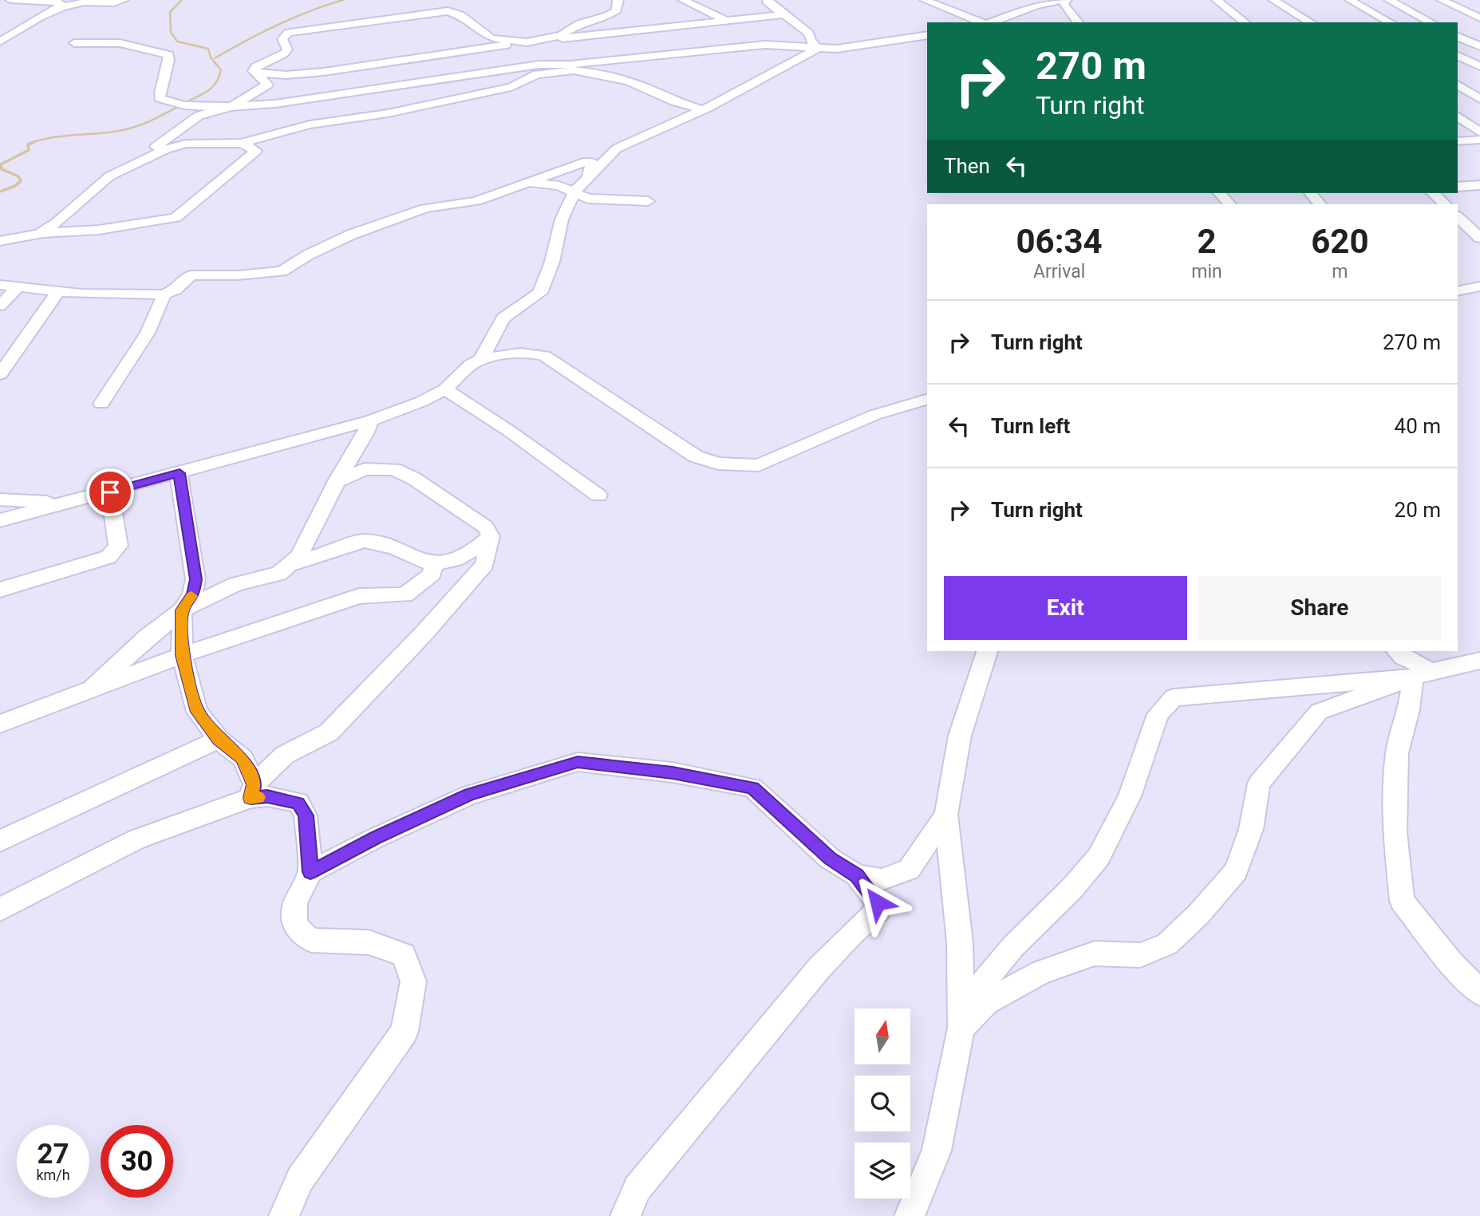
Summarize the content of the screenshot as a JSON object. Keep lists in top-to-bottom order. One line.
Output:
{"north":"top","page":{"turn":["270 m","Turn right"],"then":"Then","eta":["06:34","Arrival","2","min","620","m"],"list":[{"name":"Turn right","value":"270 m"},{"name":"Turn left","value":"40 m"},{"name":"Turn right","value":"20 m"}],"buttons":["Exit","Share"],"speed":"27 km/h","limit":"30"}}
